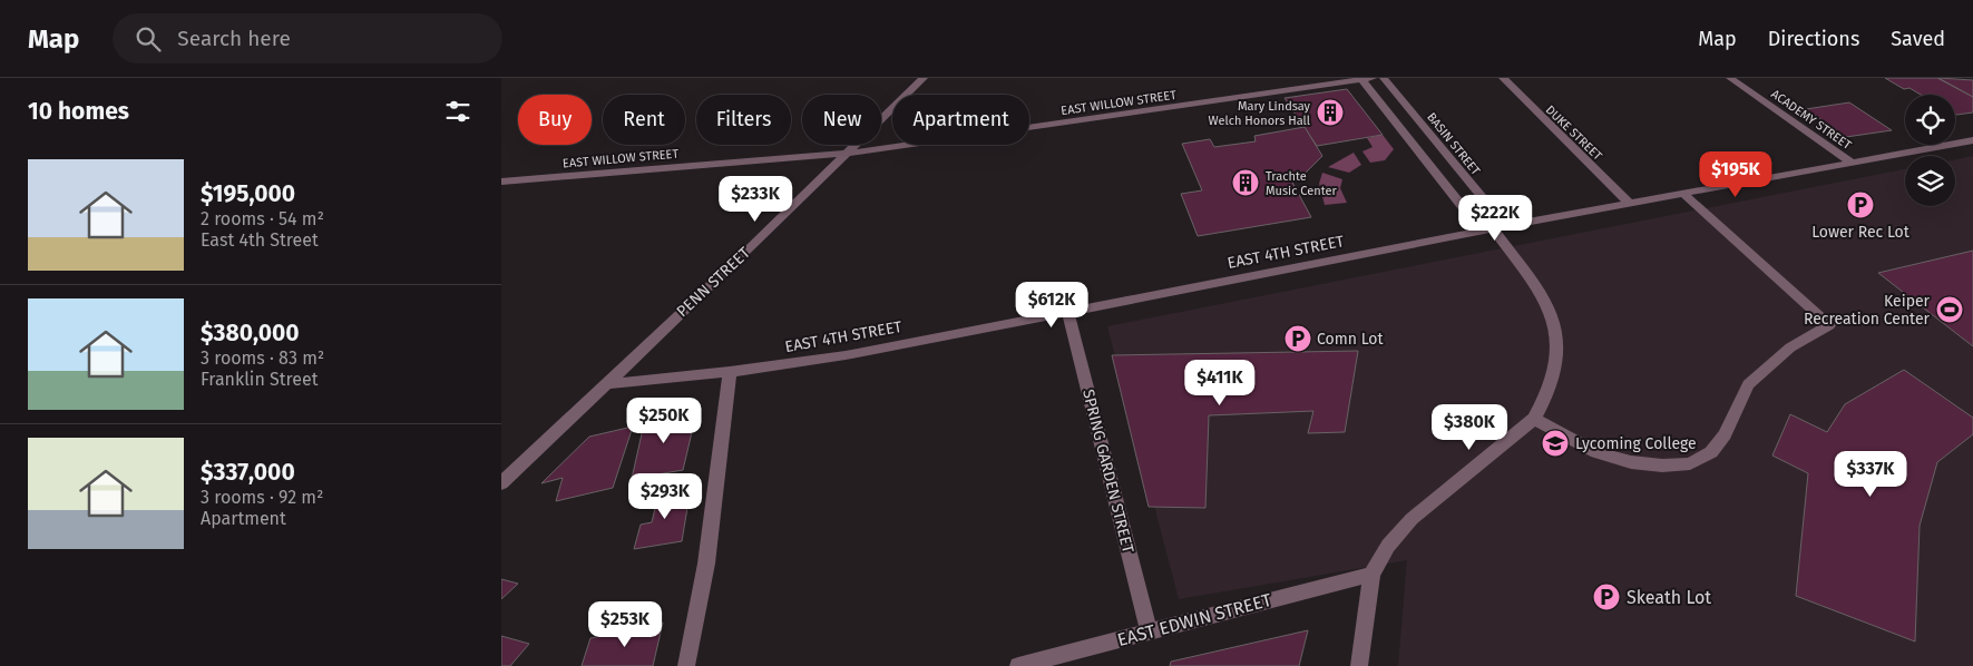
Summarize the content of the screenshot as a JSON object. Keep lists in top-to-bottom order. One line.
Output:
{"streets":{"street":["EAST WILLOW STREET","ACADEMY STREET","DUKE STREET","BASIN STREET","EAST 4TH STREET","PENN STREET","SPRING GARDEN STREET","EAST EDWIN STREET"]},"crossings":[["EAST WILLOW STREET","PENN STREET"],["ACADEMY STREET","EAST 4TH STREET"],["DUKE STREET","EAST 4TH STREET"],["BASIN STREET","EAST 4TH STREET"],["EAST 4TH STREET","PENN STREET"],["EAST 4TH STREET","SPRING GARDEN STREET"],["SPRING GARDEN STREET","EAST EDWIN STREET"]],"places":{"building":["Mary Lindsay Welch Honors Hall","Trachte Music Center"],"parking":["Lower Rec Lot","Comn Lot","Skeath Lot"],"sports":["Keiper Recreation Center"],"school or university":["Lycoming College"]},"page":{"header":"Map","search":"Search here","nav":["Map","Directions","Saved"],"heading":"10 homes","chip":["Buy","Rent","Filters","New","Apartment"],"list":[{"name":"$195,000","note":"2 rooms · 54 m² · East 4th Street"},{"name":"$380,000","note":"3 rooms · 83 m² · Franklin Street"},{"name":"$337,000","note":"3 rooms · 92 m² · Apartment"}],"price":["$195K","$233K","$222K","$612K","$411K","$250K","$380K","$337K","$293K","$253K"]}}
